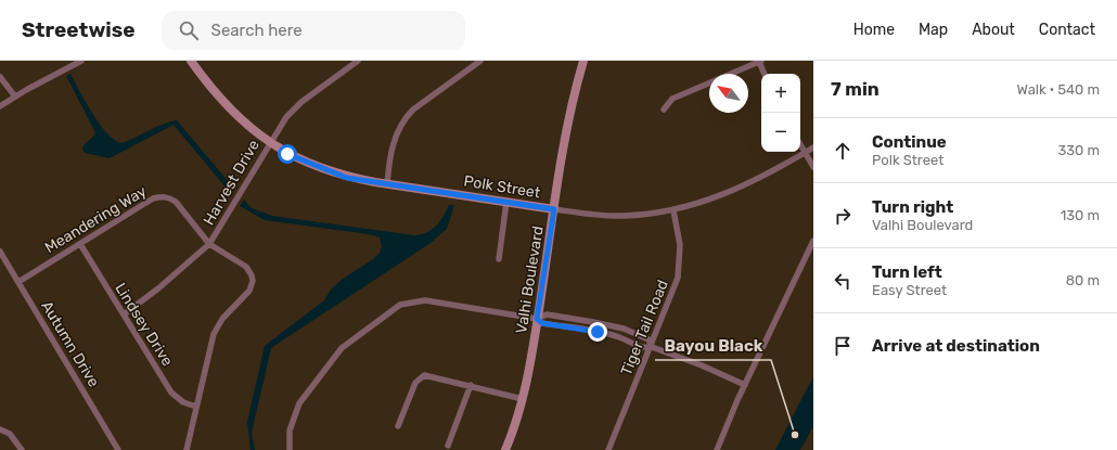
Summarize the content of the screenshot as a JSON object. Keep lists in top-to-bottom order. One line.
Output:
{"streets":{"street":["Harvest Drive","Polk Street","Meandering Way","Valhi Boulevard","Lindsey Drive","Tiger Tail Road","Autumn Drive"]},"crossings":[["Harvest Drive","Polk Street"],["Harvest Drive","Meandering Way"],["Harvest Drive","Lindsey Drive"],["Polk Street","Valhi Boulevard"],["Polk Street","Tiger Tail Road"],["Meandering Way","Lindsey Drive"],["Meandering Way","Autumn Drive"]],"places":["Bayou Black"],"north":"top left","page":{"header":"Streetwise","search":"Search here","nav":["Home","Map","About","Contact"],"heading":["7 min","Walk · 540 m"],"map_buttons":["+","−"],"list":[["Continue","Polk Street","330 m"],["Turn right","Valhi Boulevard","130 m"],["Turn left","Easy Street","80 m"],"Arrive at destination"]}}
